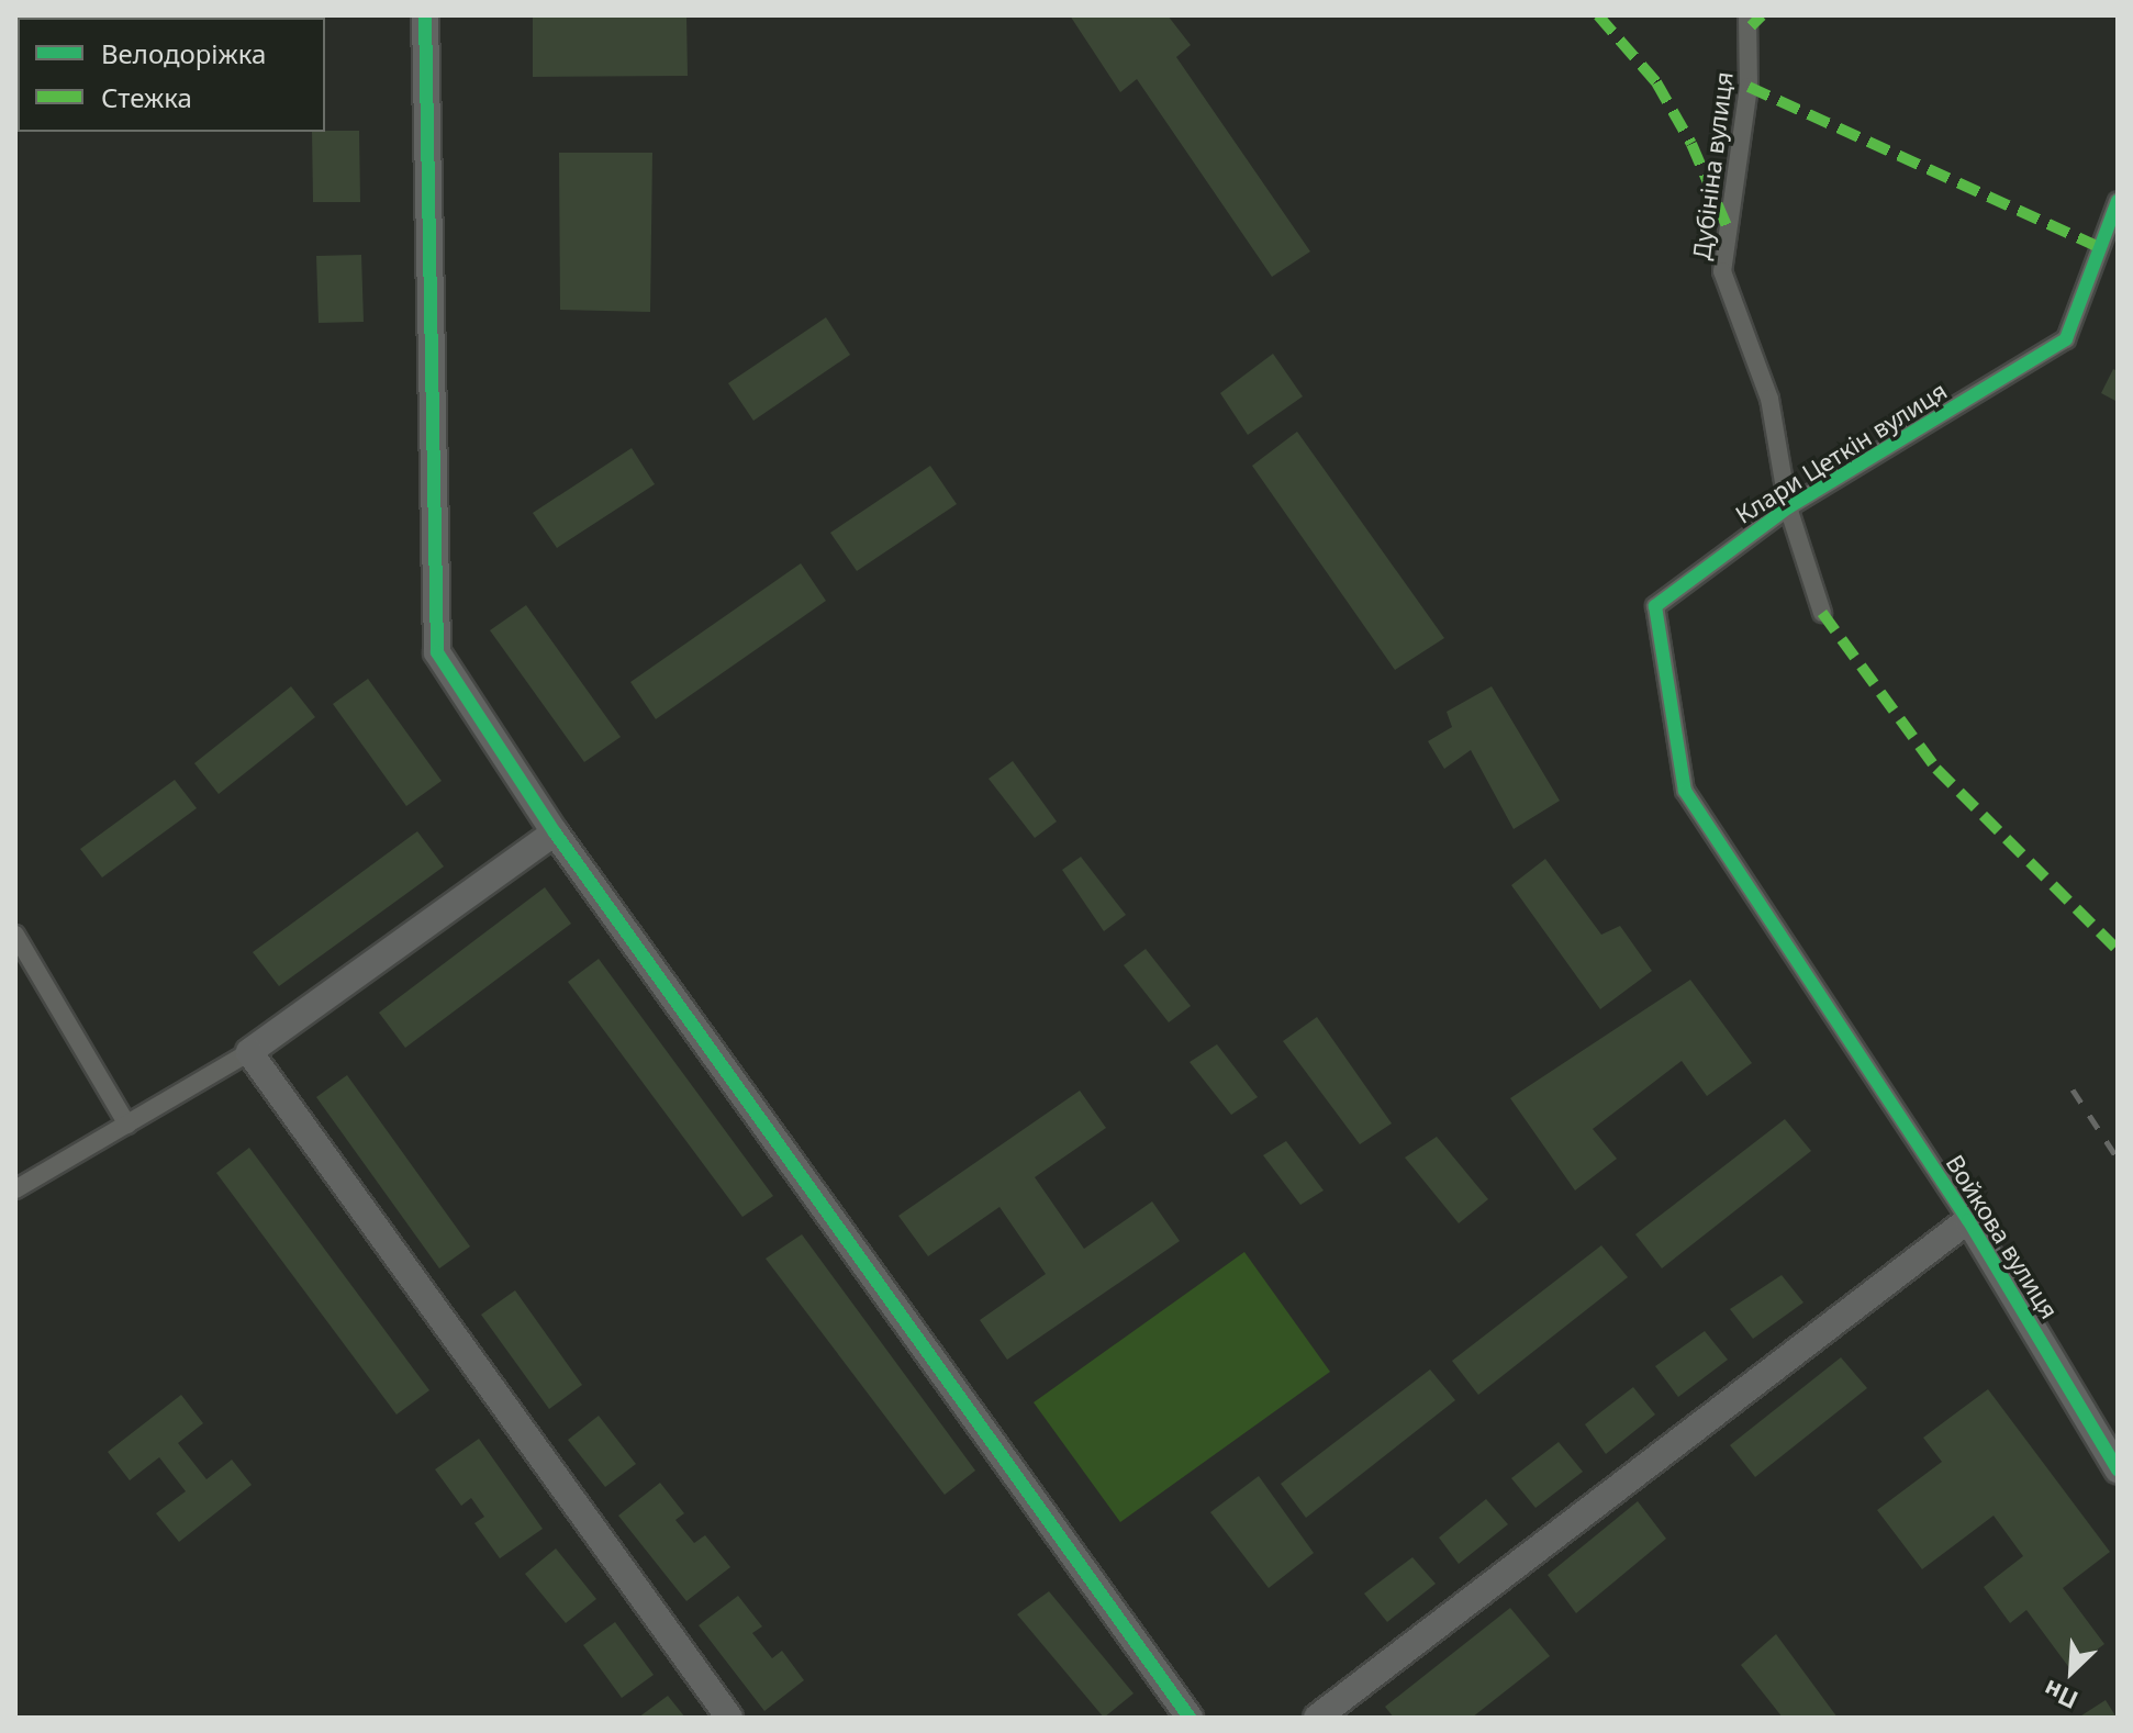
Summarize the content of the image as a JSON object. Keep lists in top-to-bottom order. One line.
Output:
{"streets":{"street":["Дубініна вулиця","Клари Цеткін вулиця","Войкова вулиця"]},"crossings":[["Дубініна вулиця","Клари Цеткін вулиця"],["Клари Цеткін вулиця","Войкова вулиця"]],"legend":["Велодоріжка","Стежка"],"north":"bottom left"}
